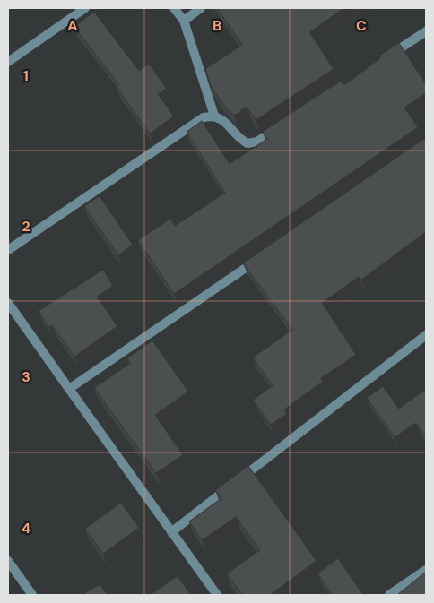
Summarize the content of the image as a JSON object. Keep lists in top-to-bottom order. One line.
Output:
{"grid":{"columns":["A","B","C"],"rows":["1","2","3","4"]}}
